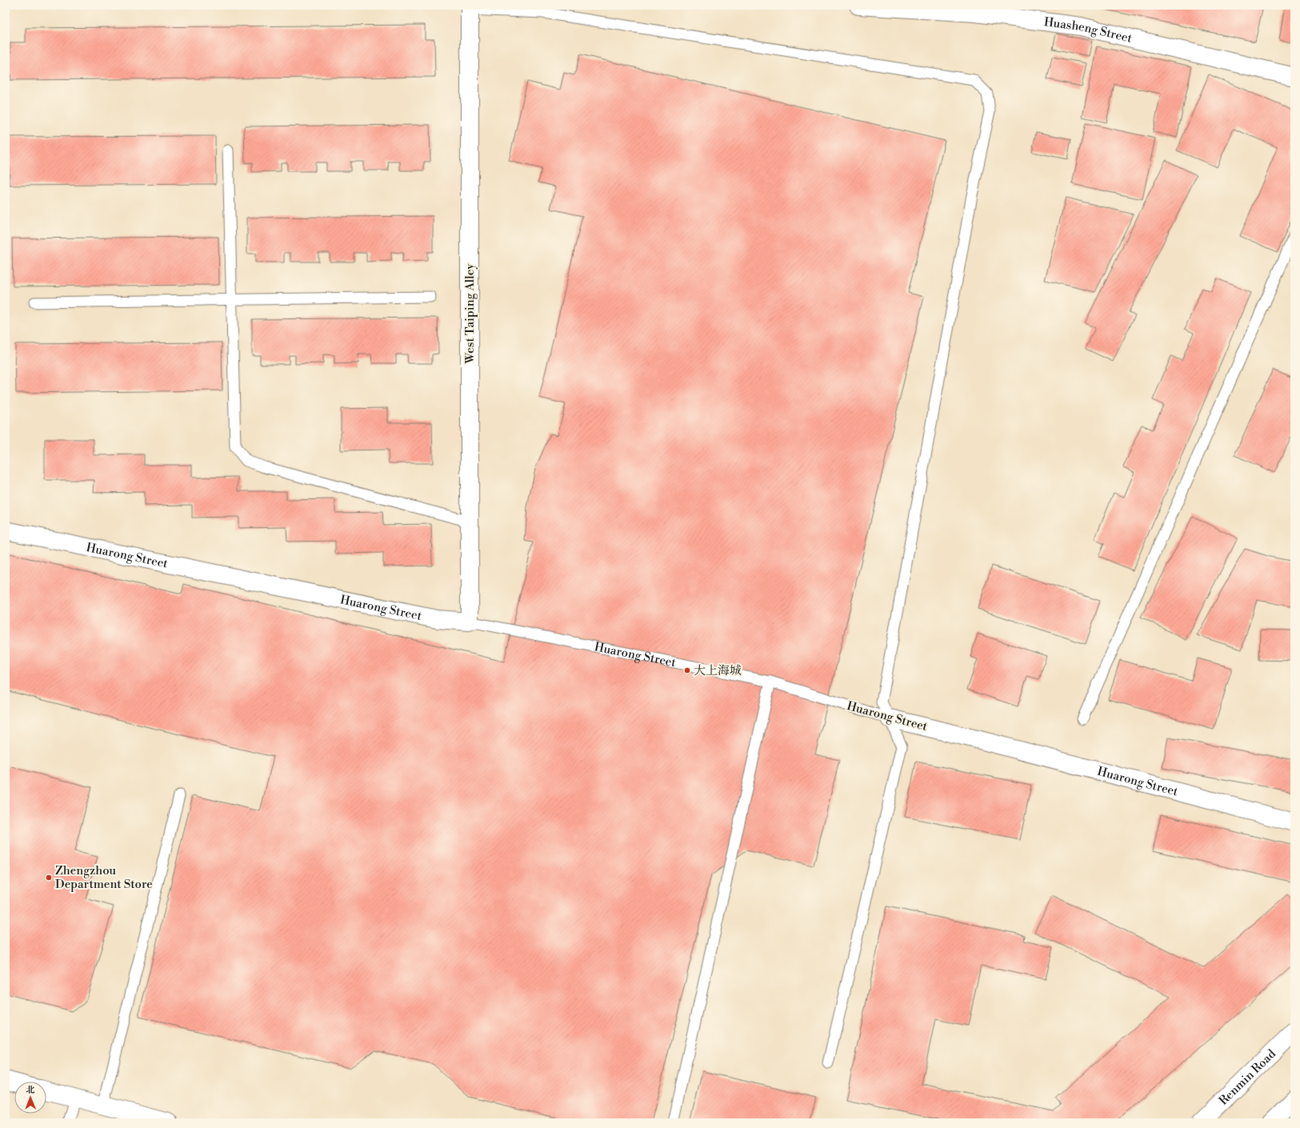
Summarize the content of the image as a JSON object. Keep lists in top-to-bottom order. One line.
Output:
{"streets":{"street":["Huasheng Street","West Taiping Alley","Huarong Street","Renmin Road"]},"crossings":[["West Taiping Alley","Huarong Street"]],"places":["大上海城","Zhengzhou Department Store"],"north":"top"}
